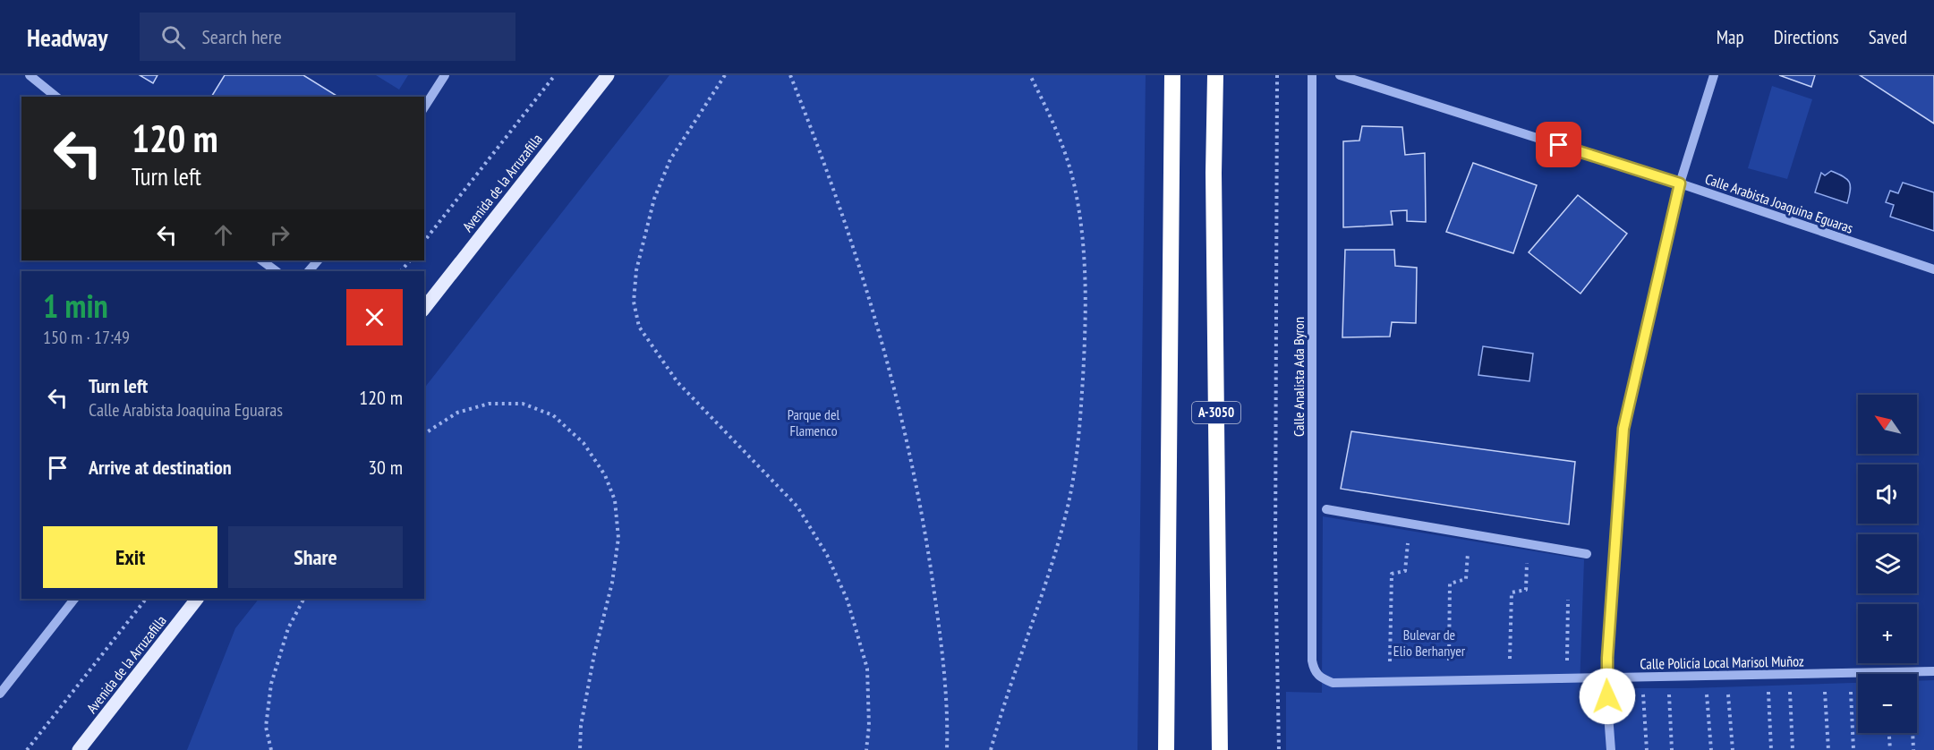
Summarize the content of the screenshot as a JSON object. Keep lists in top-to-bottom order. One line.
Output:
{"streets":{"highway":["A-3050"],"main road":["Avenida de la Arruzafilla"],"street":["Calle Arabista Joaquina Eguaras","Calle Analista Ada Byron","Calle Policía Local Marisol Muñoz"]},"crossings":[["Calle Analista Ada Byron","Calle Policía Local Marisol Muñoz"]],"parks":["Parque del Flamenco","Bulevar de Elio Berhanyer"],"north":"top left","page":{"header":"Headway","search":"Search here","nav":["Map","Directions","Saved"],"turn":["120 m","Turn left"],"heading":["1 min","150 m · 17:49"],"list":[{"name":"Turn left","note":"Calle Arabista Joaquina Eguaras","value":"120 m"},{"name":"Arrive at destination","value":"30 m"}],"map_buttons":["+","−"],"buttons":["Exit","Share"]}}
